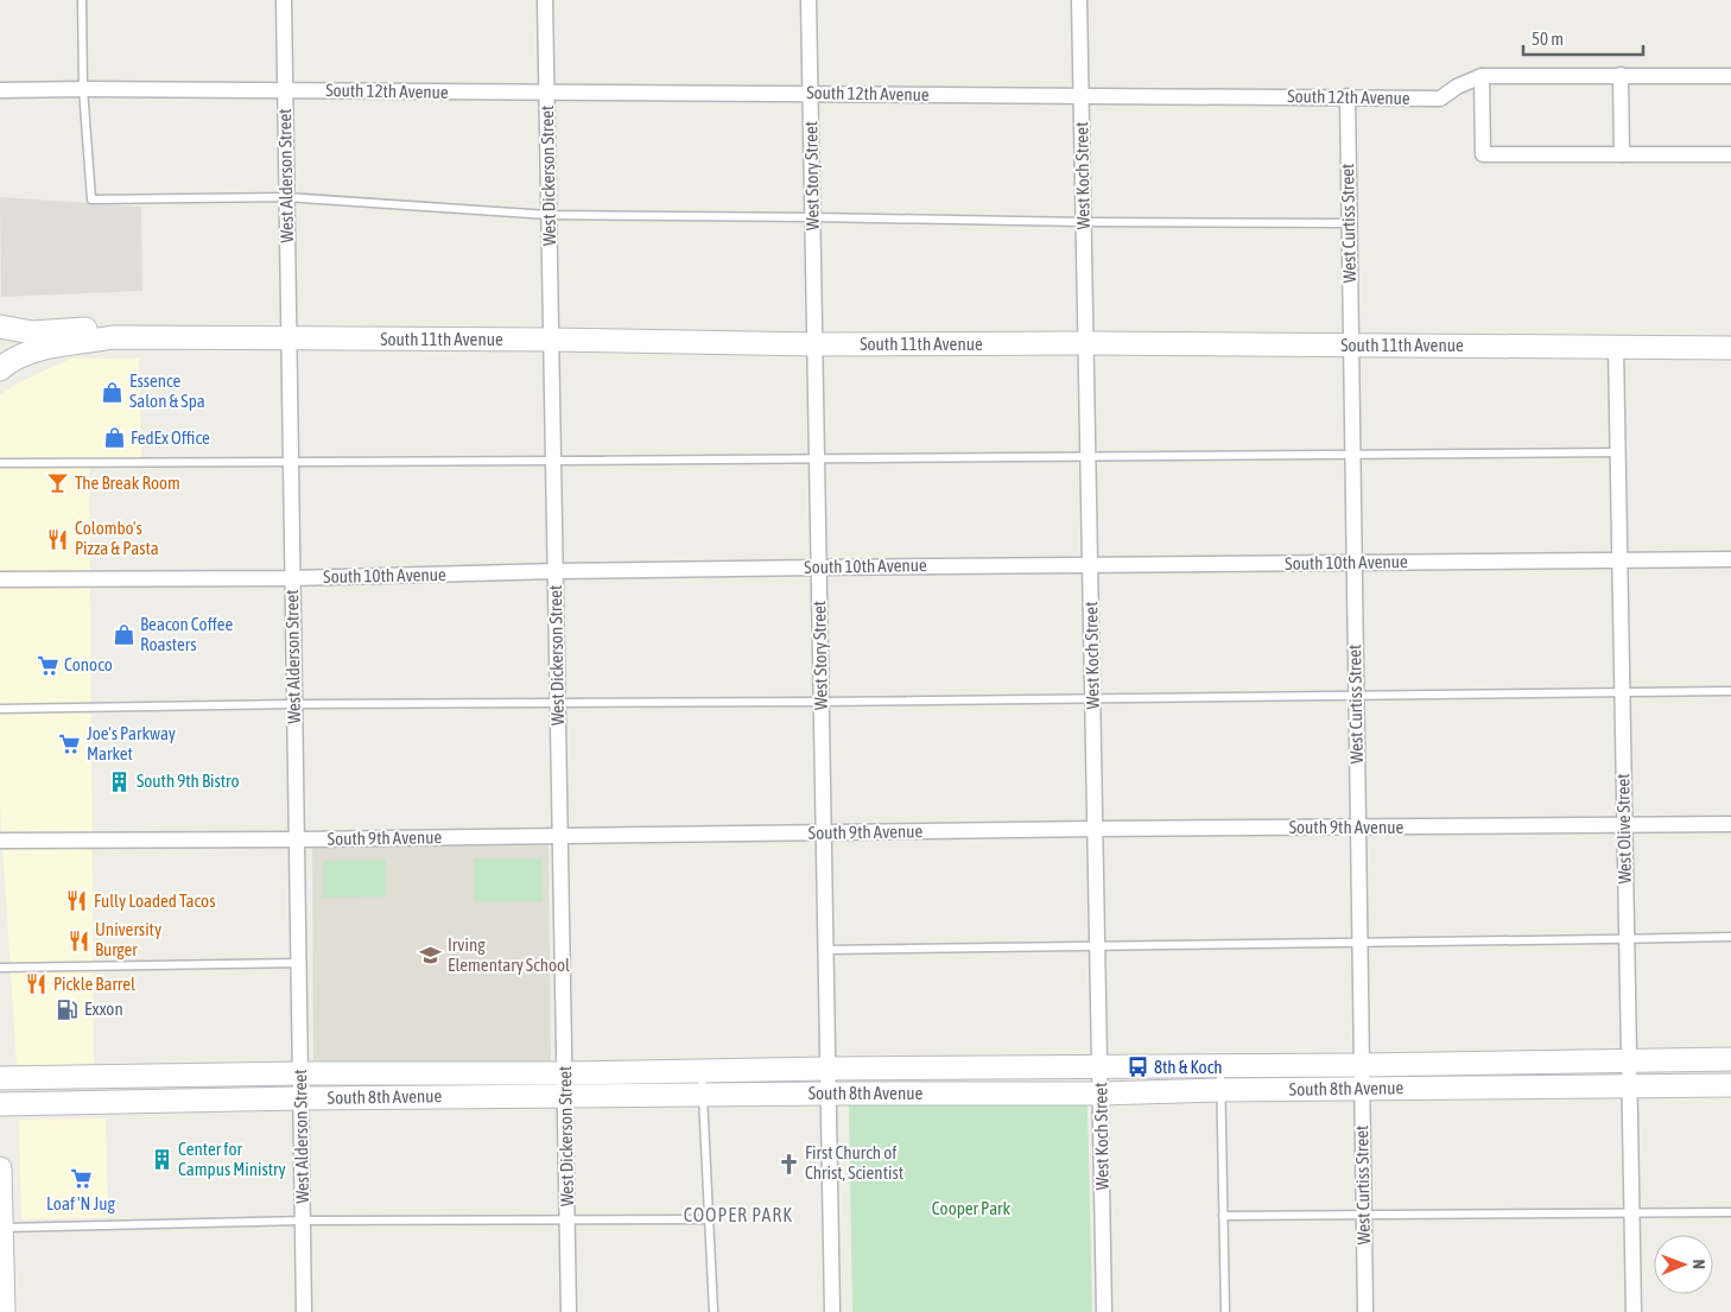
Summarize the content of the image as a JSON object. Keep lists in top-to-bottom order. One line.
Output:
{"streets":{"street":["South 12th Avenue","West Alderson Street","West Dickerson Street","West Story Street","West Koch Street","West Curtiss Street","South 11th Avenue","South 10th Avenue","South 9th Avenue","West Olive Street","South 8th Avenue"]},"crossings":[["South 12th Avenue","West Alderson Street"],["South 12th Avenue","West Dickerson Street"],["South 12th Avenue","West Story Street"],["South 12th Avenue","West Koch Street"],["South 12th Avenue","West Curtiss Street"],["West Alderson Street","South 11th Avenue"],["West Alderson Street","South 10th Avenue"],["West Alderson Street","South 9th Avenue"],["West Alderson Street","South 8th Avenue"],["West Dickerson Street","South 11th Avenue"],["West Dickerson Street","South 10th Avenue"],["West Dickerson Street","South 9th Avenue"],["West Dickerson Street","South 8th Avenue"],["West Story Street","South 11th Avenue"],["West Story Street","South 10th Avenue"],["West Story Street","South 9th Avenue"],["West Story Street","South 8th Avenue"],["West Koch Street","South 11th Avenue"],["West Koch Street","South 10th Avenue"],["West Koch Street","South 9th Avenue"],["West Koch Street","South 8th Avenue"],["West Curtiss Street","South 11th Avenue"],["West Curtiss Street","South 10th Avenue"],["West Curtiss Street","South 9th Avenue"],["West Curtiss Street","South 8th Avenue"],["South 11th Avenue","West Olive Street"],["South 10th Avenue","West Olive Street"],["South 9th Avenue","West Olive Street"],["West Olive Street","South 8th Avenue"]],"districts":["COOPER PARK"],"parks":["Cooper Park"],"places":{"shop":["Essence Salon & Spa","FedEx Office","Beacon Coffee Roasters"],"bar":["The Break Room"],"restaurant":["Colombo's Pizza & Pasta","Fully Loaded Tacos","University Burger","Pickle Barrel"],"supermarket":["Conoco","Joe's Parkway Market","Loaf 'N Jug"],"building":["South 9th Bistro","Center for Campus Ministry"],"school or university":["Irving Elementary School"],"fuel station":["Exxon"],"bus stop":["8th & Koch"],"church":["First Church of Christ, Scientist"]},"scale_bar":"50 m","north":"right"}
